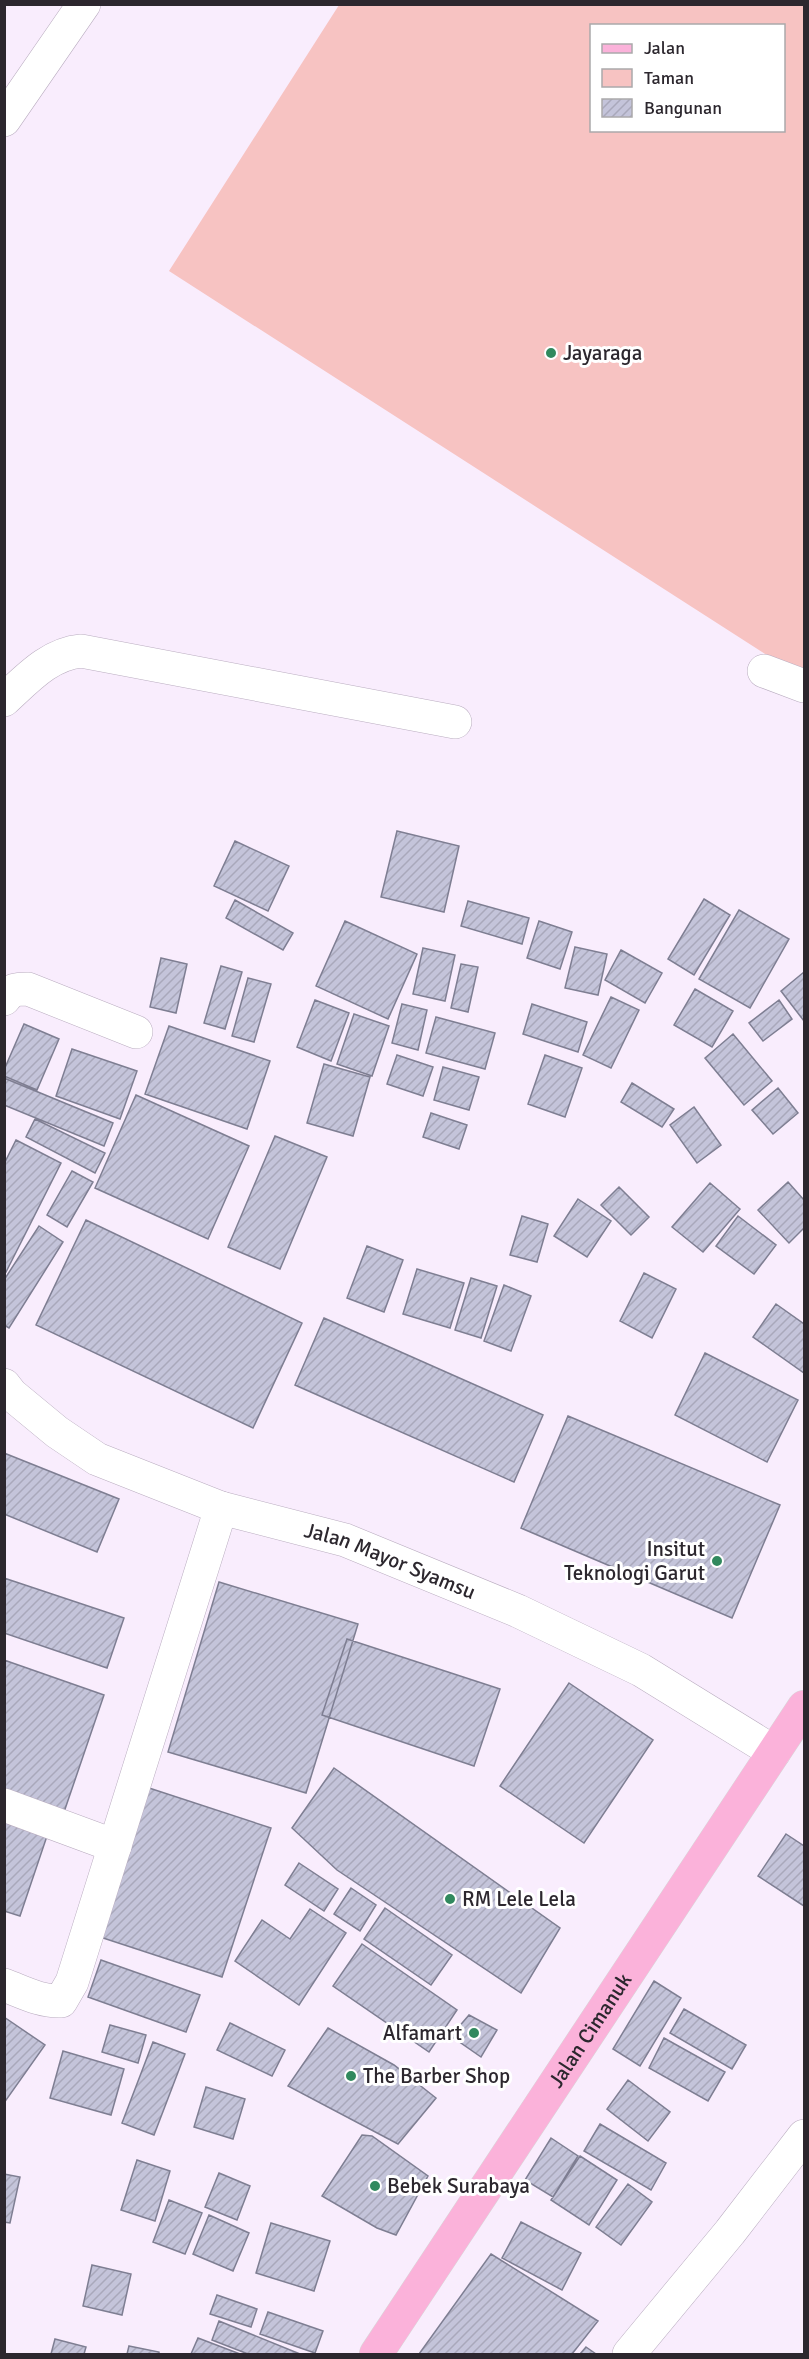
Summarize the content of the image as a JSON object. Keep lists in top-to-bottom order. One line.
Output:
{"streets":{"main road":["Jalan Cimanuk"],"street":["Jalan Mayor Syamsu"]},"crossings":[["Jalan Mayor Syamsu","Jalan Cimanuk"]],"places":["Jayaraga","Insitut Teknologi Garut","RM Lele Lela","Alfamart","The Barber Shop","Bebek Surabaya"],"legend":["Jalan","Taman","Bangunan"]}
